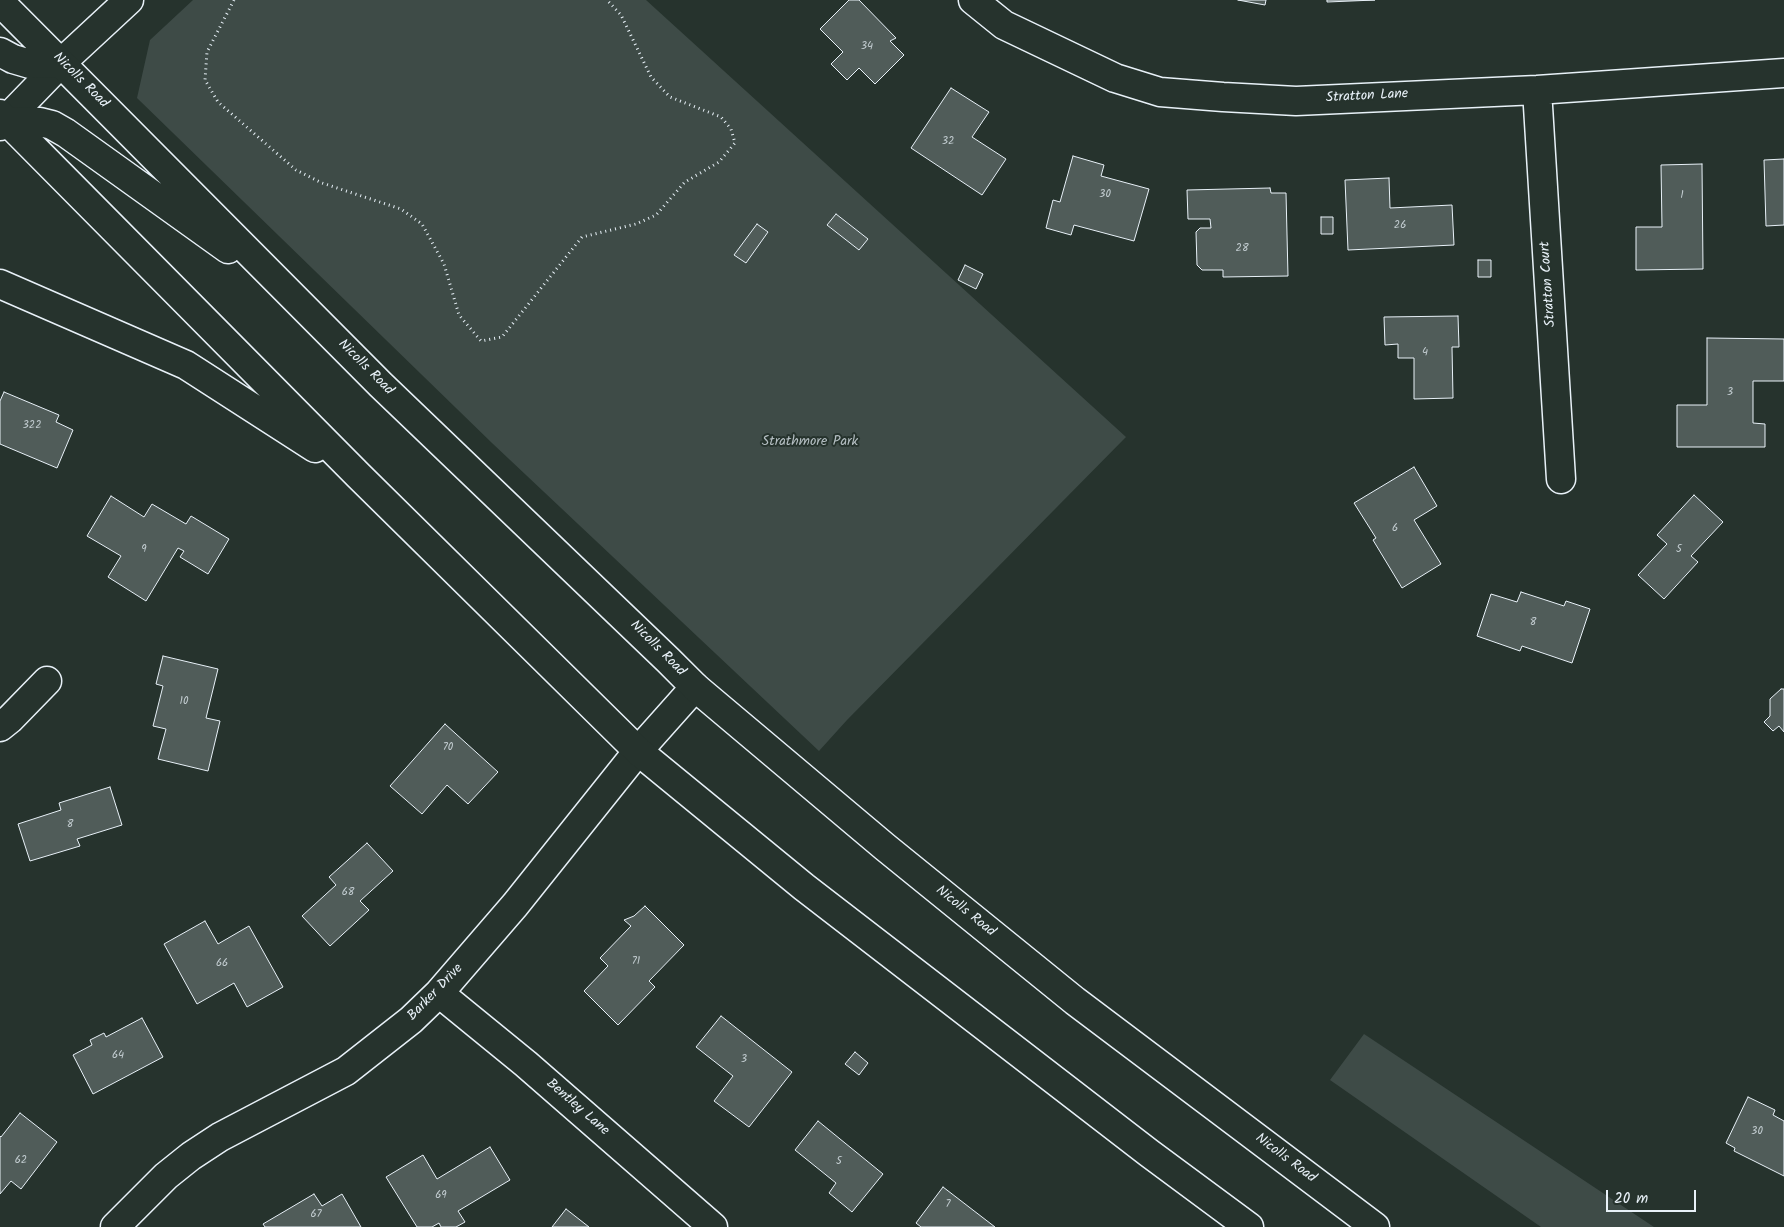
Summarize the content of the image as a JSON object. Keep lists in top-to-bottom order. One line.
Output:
{"streets":{"main road":["Nicolls Road","Stratton Lane","Stratton Court","Barker Drive","Bentley Lane"]},"crossings":[["Nicolls Road","Barker Drive"],["Stratton Lane","Stratton Court"],["Barker Drive","Bentley Lane"]],"parks":["Strathmore Park"],"house_numbers":["34","32","30","1","26","28","4","3","322","6","9","5","8","10","70","8","68","71","66","64","3","30","62","5","69","7","67"],"scale_bar":"20 m"}
